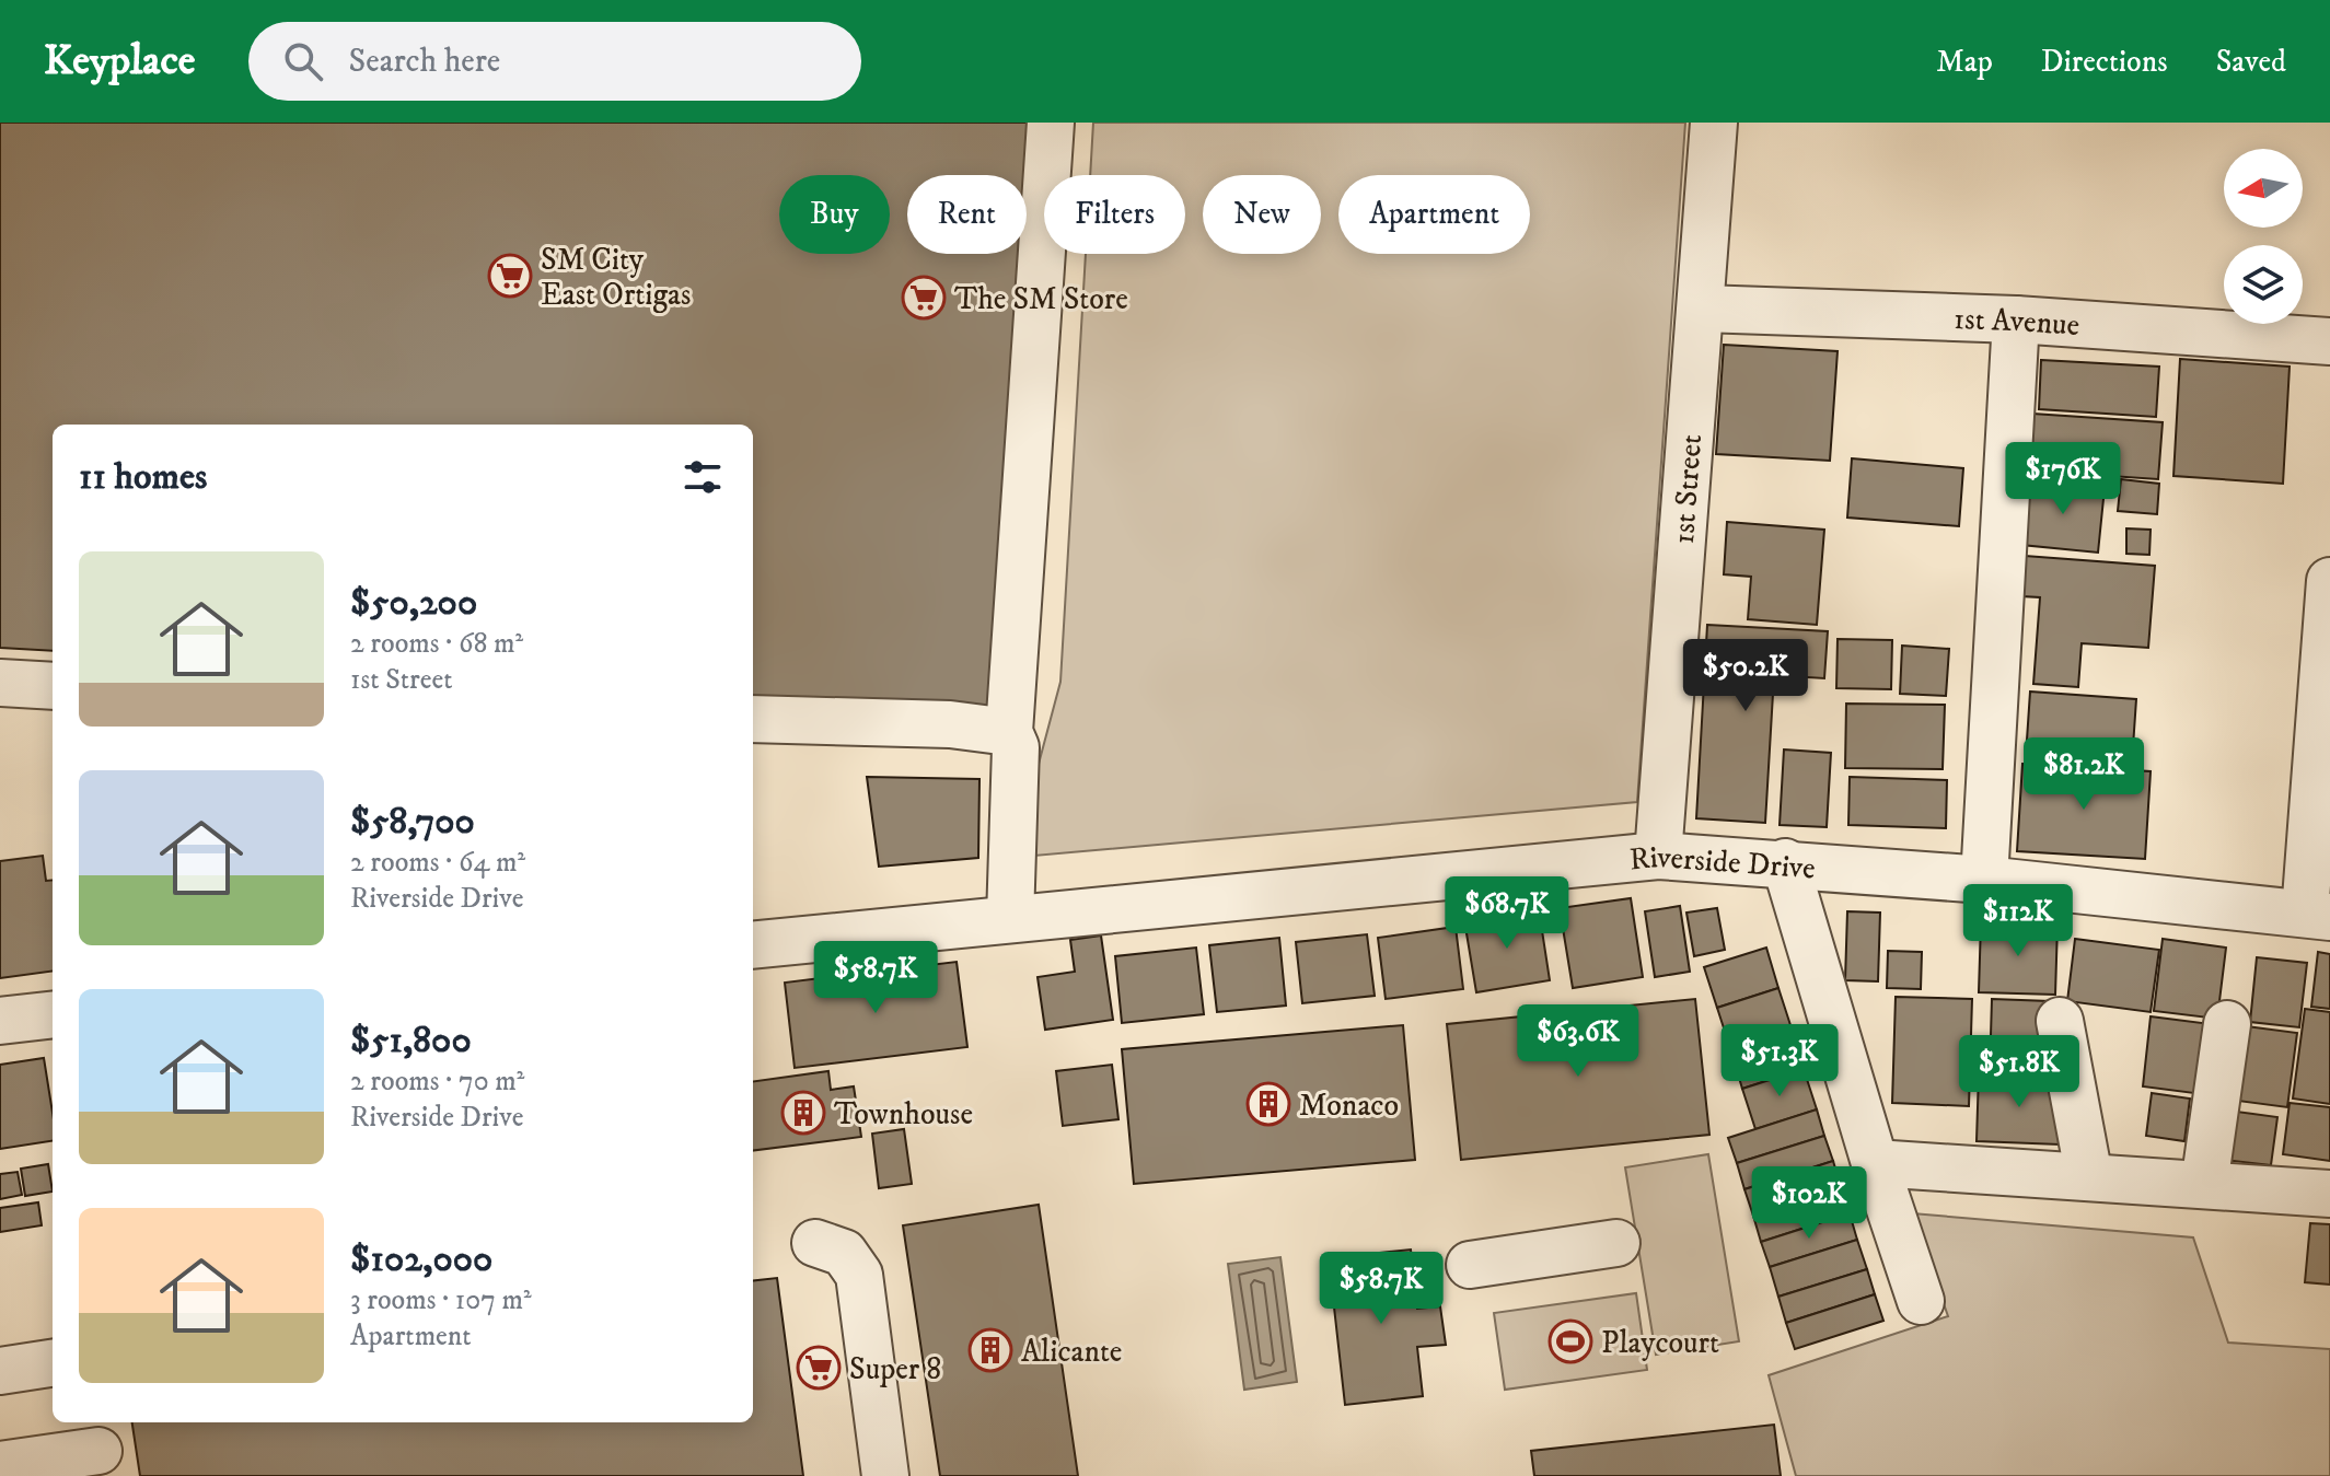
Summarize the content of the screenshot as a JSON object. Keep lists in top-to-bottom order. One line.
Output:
{"streets":{"street":["1st Avenue","1st Street","Riverside Drive"]},"crossings":[["1st Avenue","1st Street"],["1st Street","Riverside Drive"]],"places":{"supermarket":["SM City East Ortigas","The SM Store","Super 8"],"building":["Monaco","Townhouse","Alicante"],"sports":["Playcourt"]},"north":"left","page":{"header":"Keyplace","search":"Search here","nav":["Map","Directions","Saved"],"chip":["Buy","Rent","Filters","New","Apartment"],"heading":"11 homes","price":["$176K","$50.2K","$81.2K","$68.7K","$112K","$58.7K","$63.6K","$51.3K","$51.8K","$102K","$58.7K"],"list":[{"name":"$50,200","note":"2 rooms · 68 m² · 1st Street"},{"name":"$58,700","note":"2 rooms · 64 m² · Riverside Drive"},{"name":"$51,800","note":"2 rooms · 70 m² · Riverside Drive"},{"name":"$102,000","note":"3 rooms · 107 m² · Apartment"}]}}
